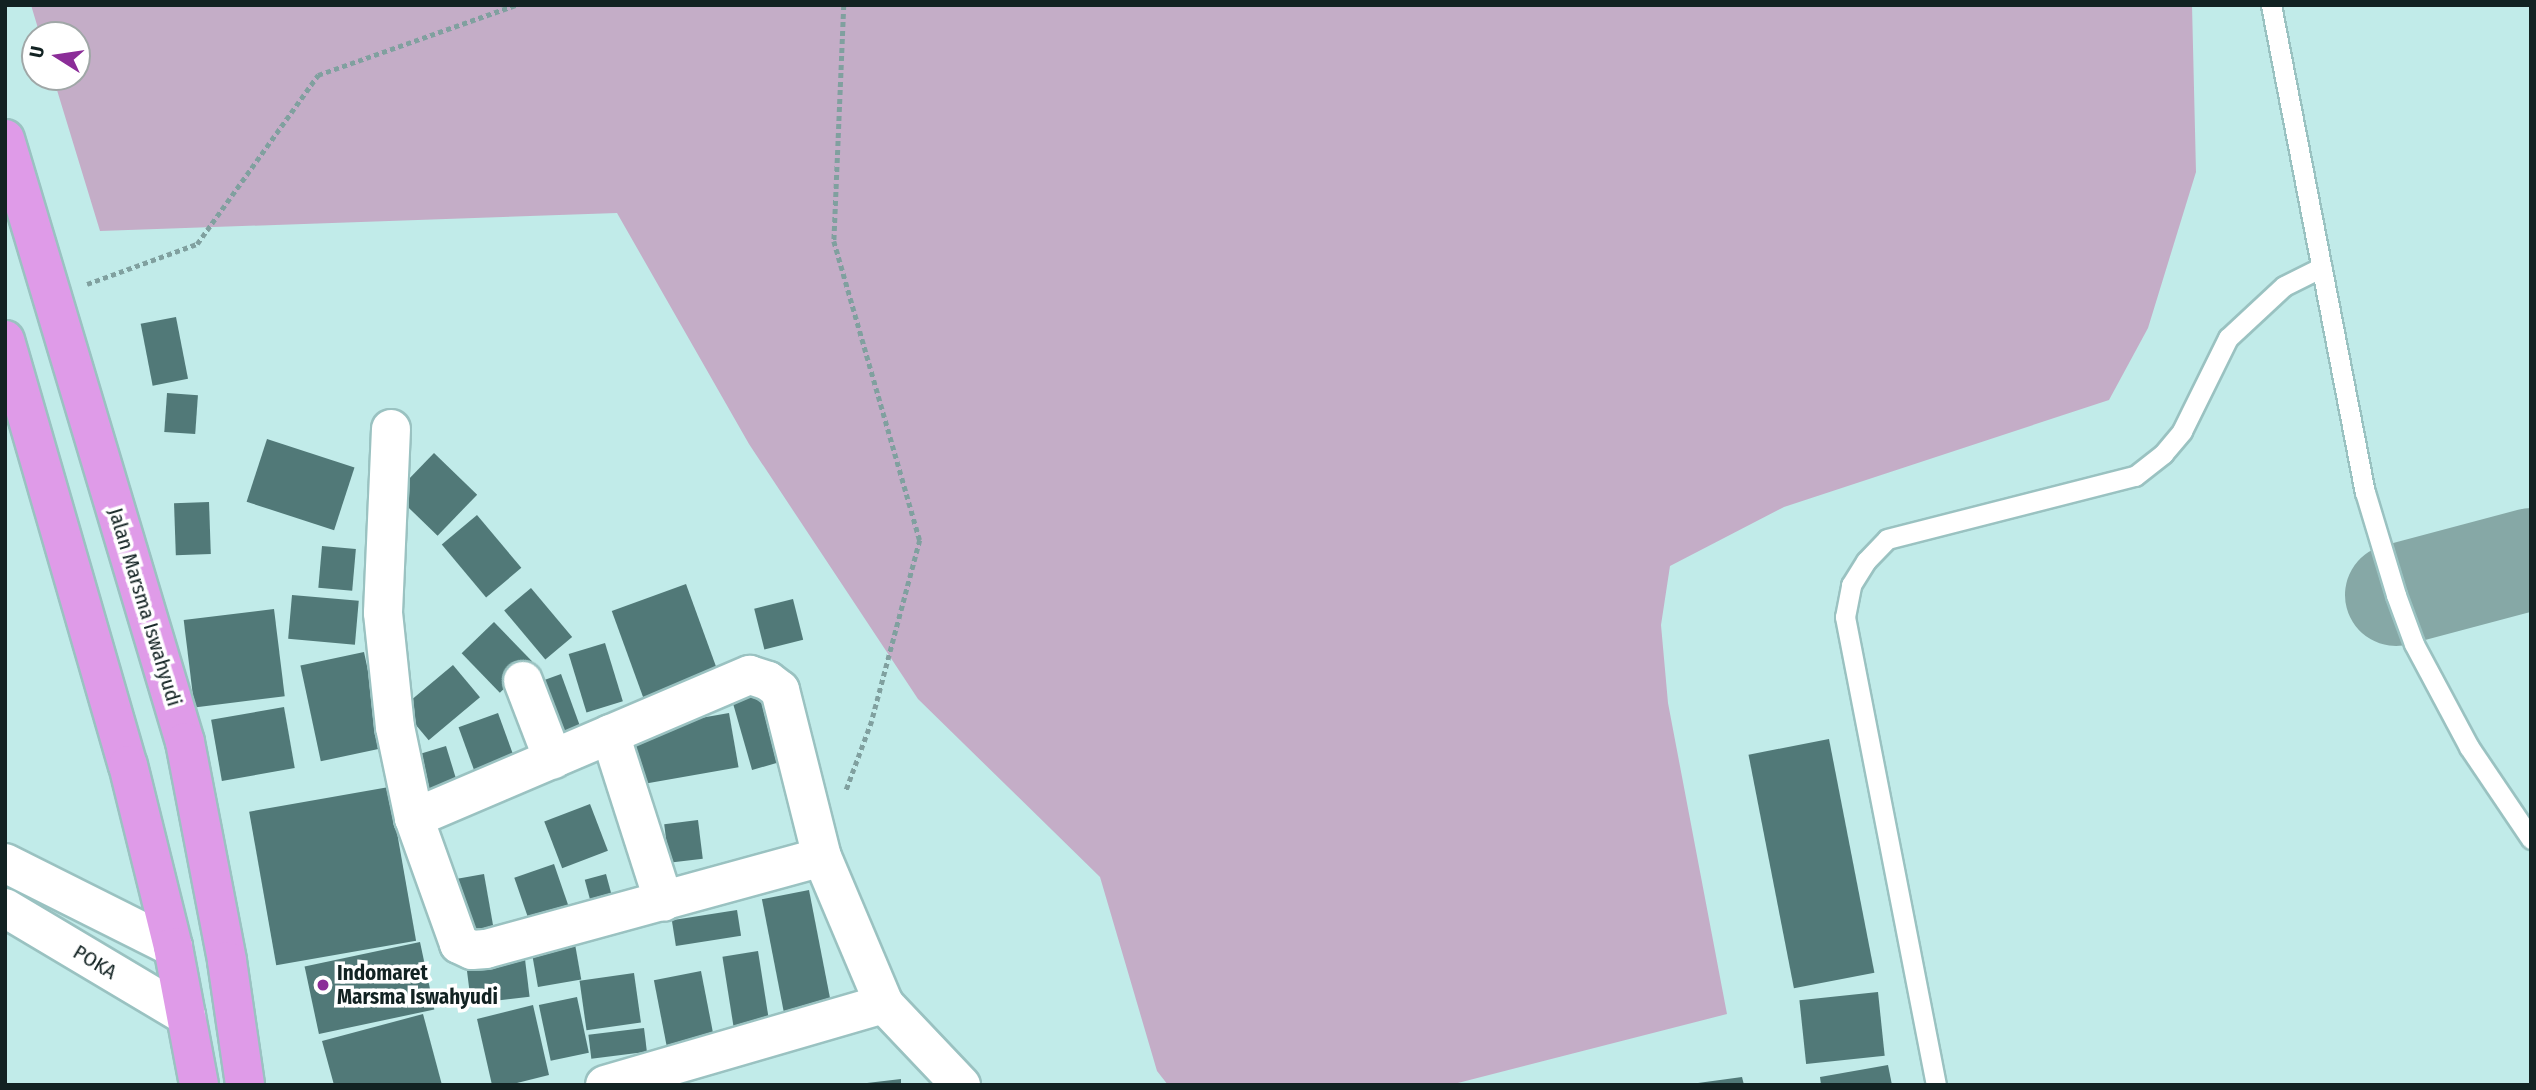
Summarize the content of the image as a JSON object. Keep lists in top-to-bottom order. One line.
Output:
{"streets":{"highway":["Jalan Marsma Iswahyudi"],"street":["POKA"]},"places":["Indomaret Marsma Iswahyudi"],"north":"left"}
